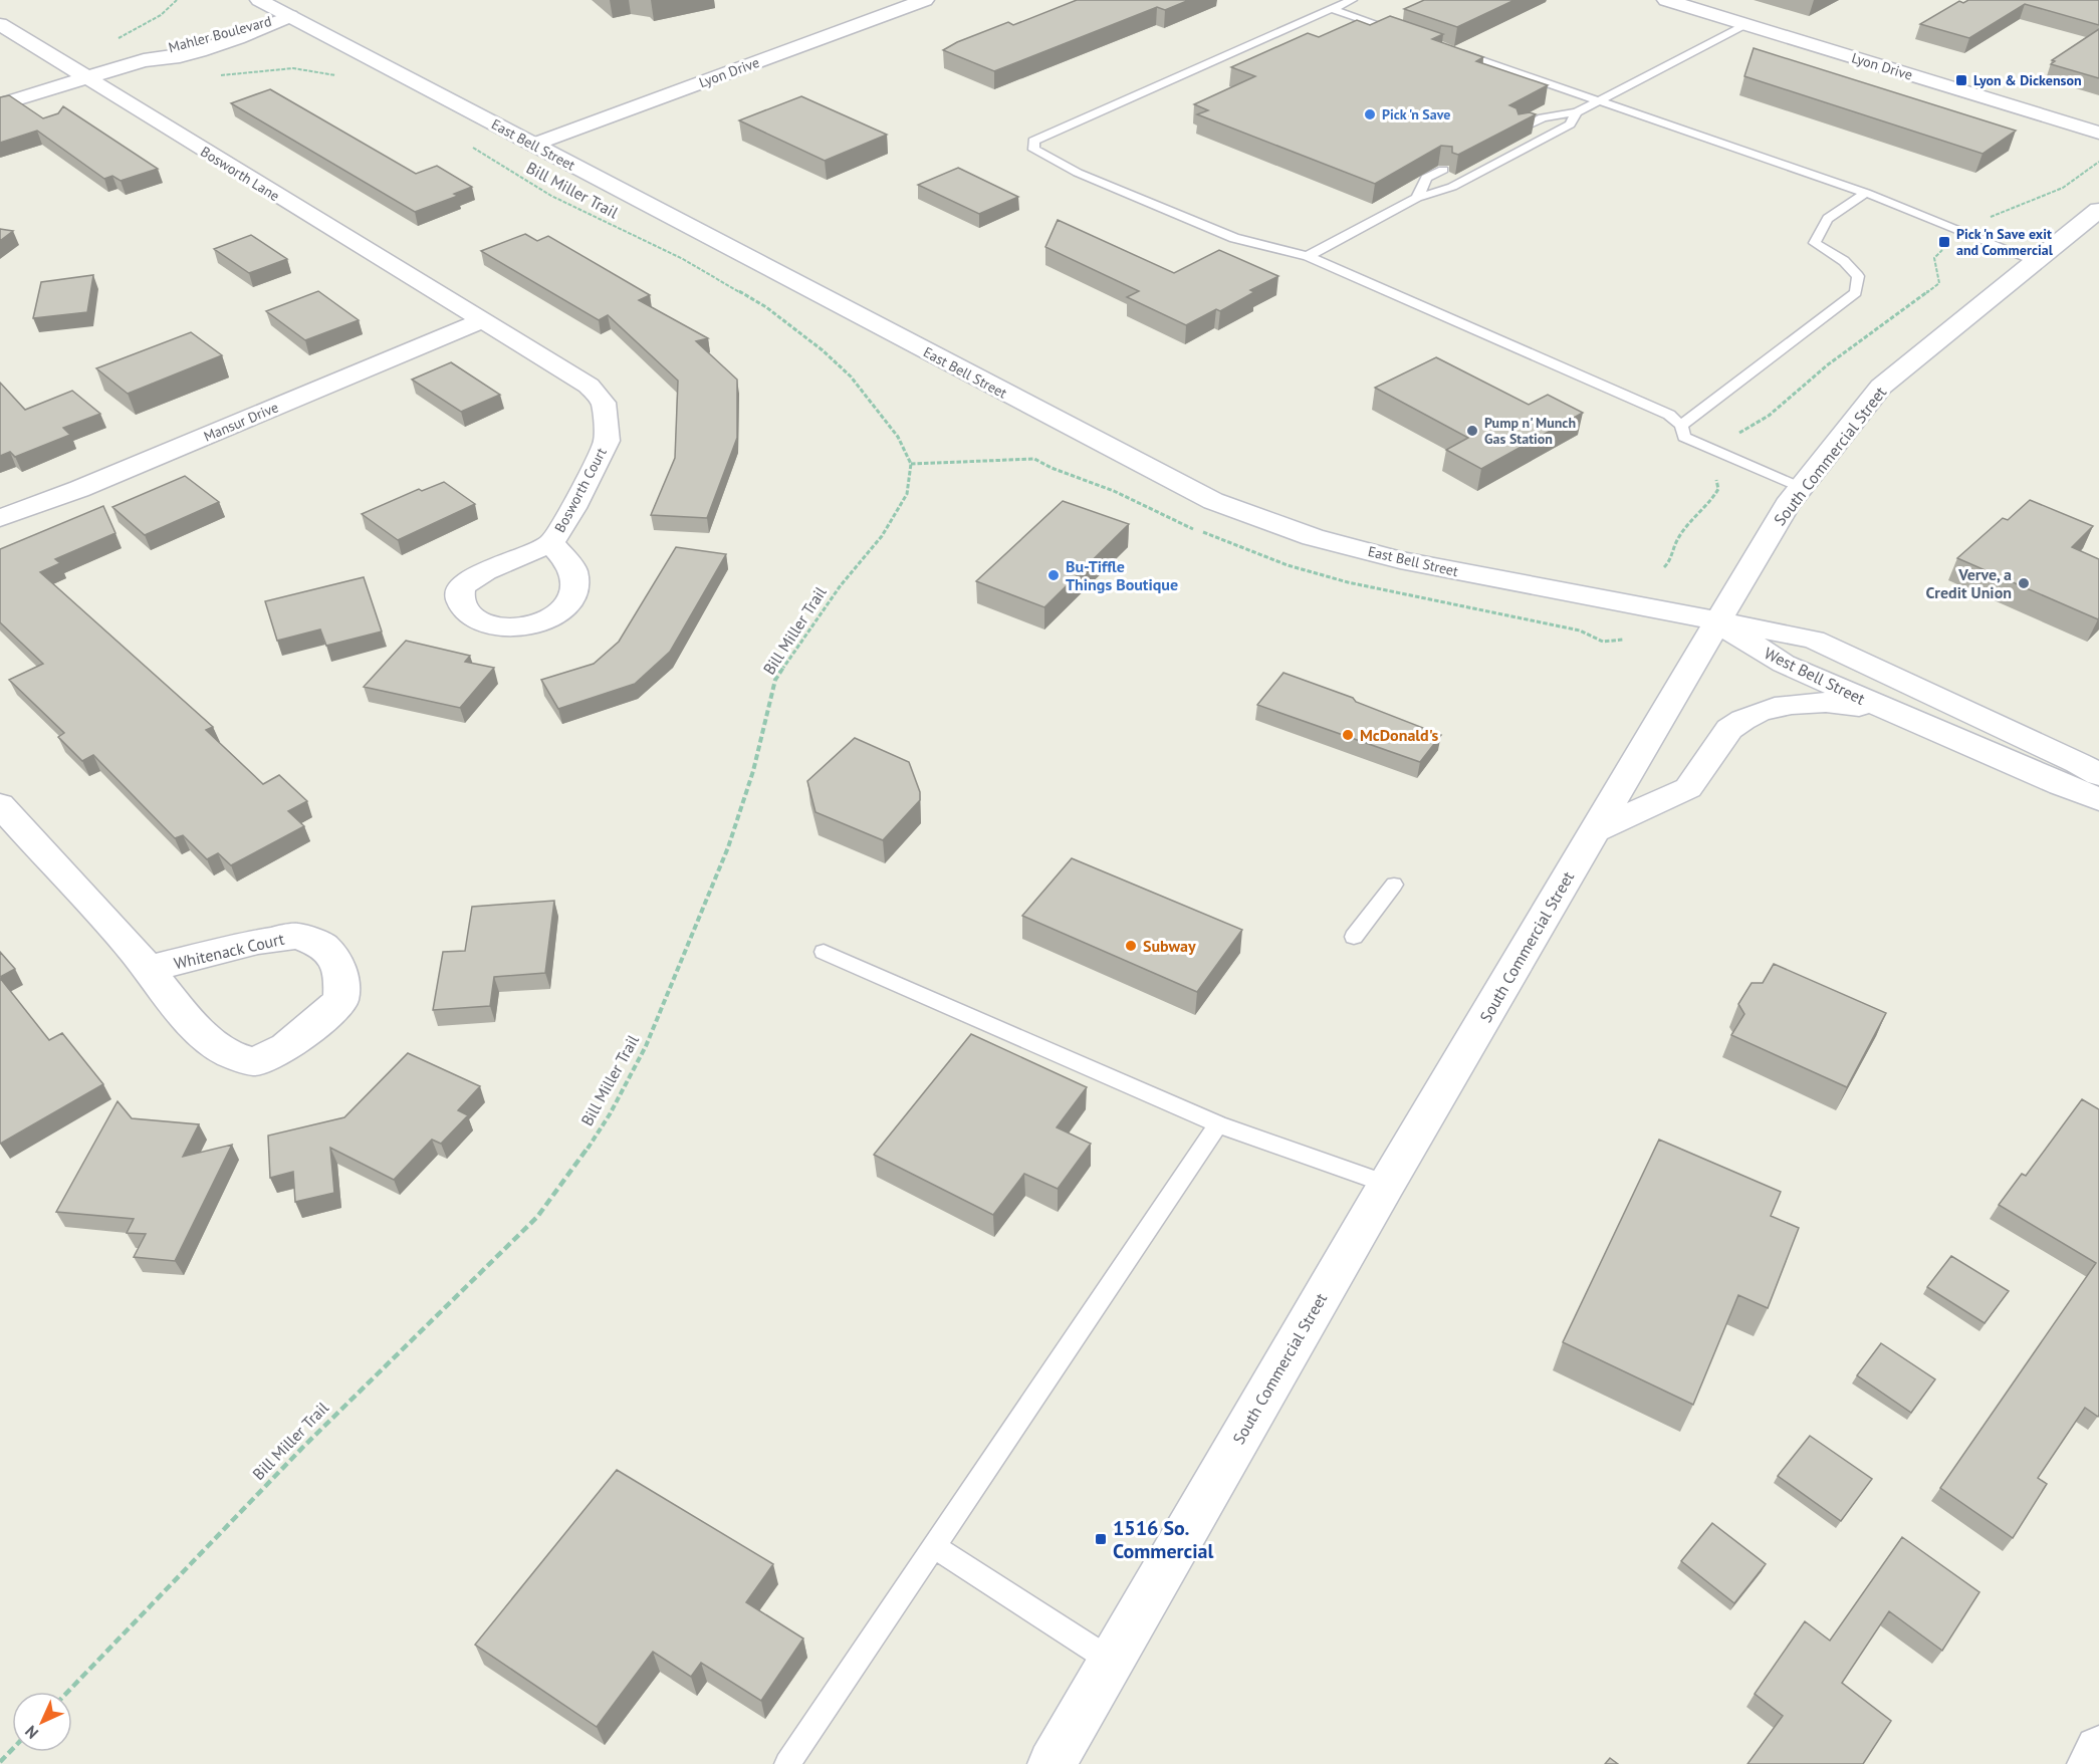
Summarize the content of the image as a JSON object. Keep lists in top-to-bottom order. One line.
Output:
{"streets":{"main road":["Mahler Boulevard","Lyon Drive","East Bell Street","Bosworth Lane","Mansur Drive","South Commercial Street","Bosworth Court","West Bell Street","Whitenack Court"],"path":["Bill Miller Trail"]},"crossings":[["Mahler Boulevard","East Bell Street"],["Mahler Boulevard","Bosworth Lane"],["Lyon Drive","East Bell Street"],["East Bell Street","South Commercial Street"],["East Bell Street","West Bell Street"],["Bosworth Lane","Mansur Drive"],["Bosworth Lane","Bosworth Court"],["Mansur Drive","Bosworth Court"],["South Commercial Street","West Bell Street"]],"places":{"transit":["Lyon & Dickenson","Pick 'n Save exit and Commercial","1516 So. Commercial"],"other":["Pick 'n Save","Pump n' Munch Gas Station","Bu-Tiffle Things Boutique","Verve, a Credit Union","McDonald's","Subway"]},"north":"bottom left"}
